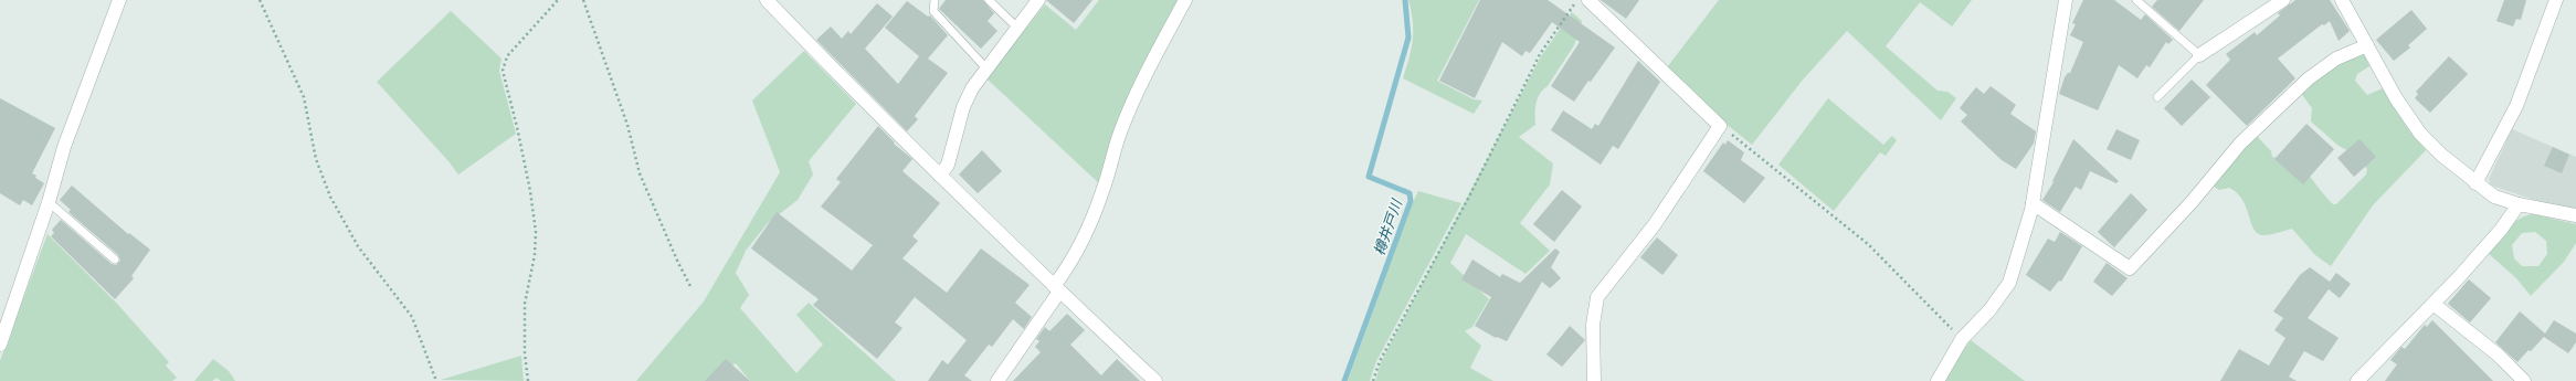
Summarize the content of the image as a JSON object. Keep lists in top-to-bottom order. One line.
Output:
{"water":["樽井戸川"]}
